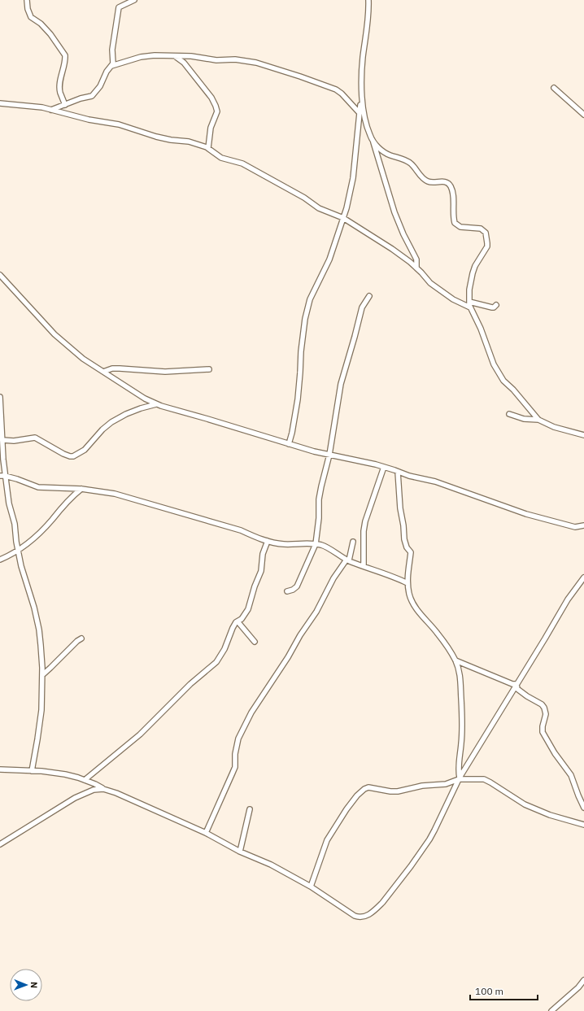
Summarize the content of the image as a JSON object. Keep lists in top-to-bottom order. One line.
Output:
{"scale_bar":"100 m","north":"right"}
